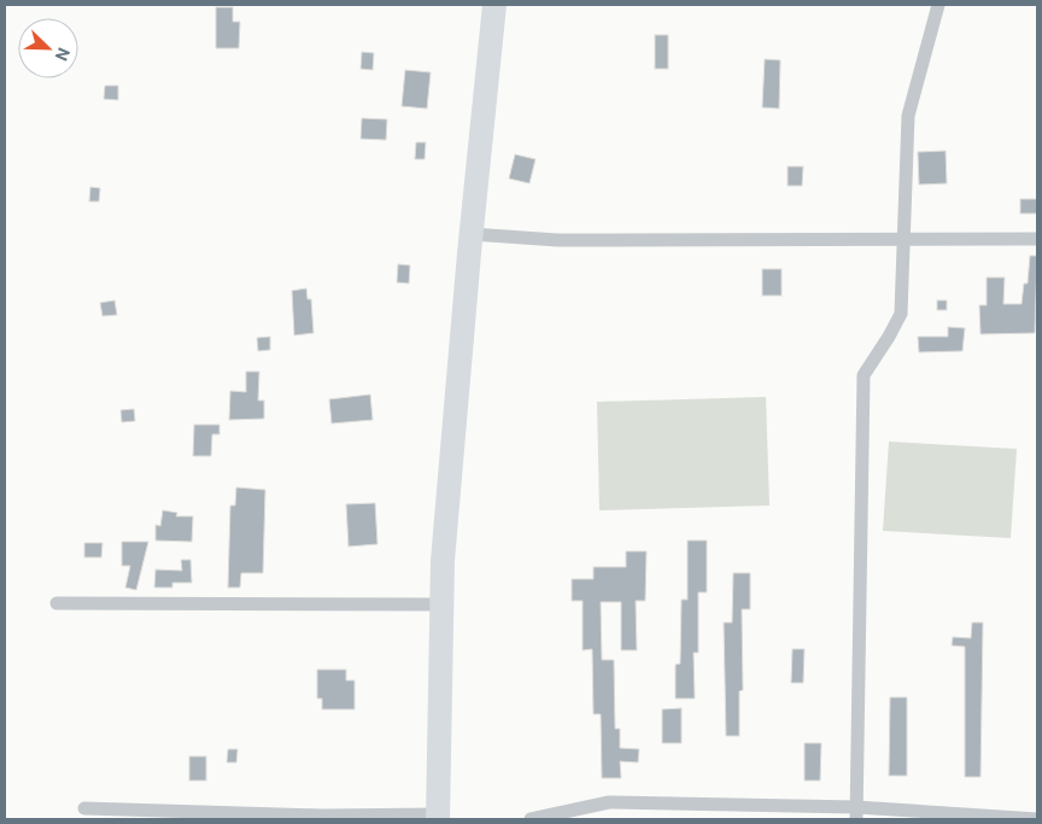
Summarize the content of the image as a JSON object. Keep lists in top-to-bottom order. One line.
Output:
{"north":"bottom right"}
